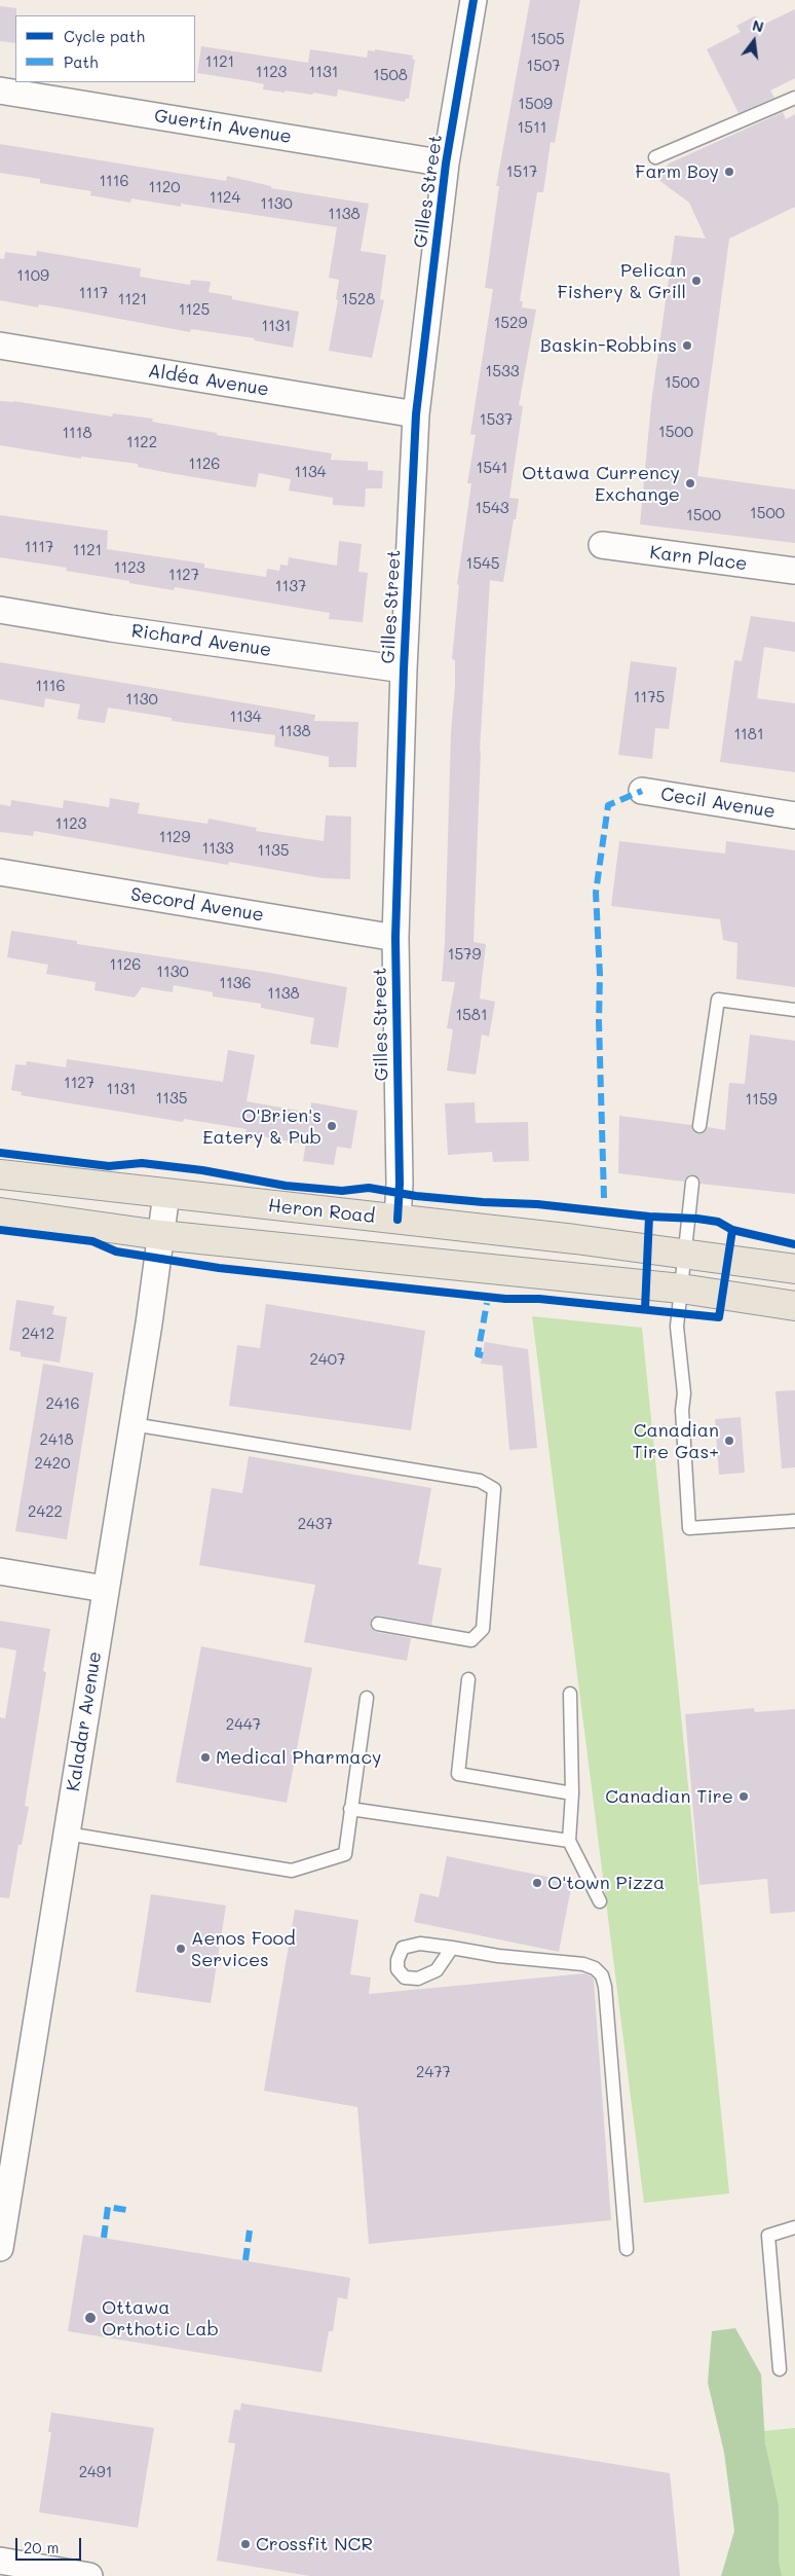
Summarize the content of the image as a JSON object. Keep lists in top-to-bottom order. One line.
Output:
{"streets":{"main road":["Heron Road"],"street":["Guertin Avenue","Gilles Street","Aldéa Avenue","Karn Place","Richard Avenue","Cecil Avenue","Secord Avenue","Kaladar Avenue"]},"crossings":[["Guertin Avenue","Gilles Street"],["Gilles Street","Aldéa Avenue"],["Gilles Street","Richard Avenue"],["Gilles Street","Secord Avenue"],["Gilles Street","Heron Road"],["Heron Road","Kaladar Avenue"]],"places":["Farm Boy","Pelican Fishery & Grill","Baskin-Robbins","Ottawa Currency Exchange","O'Brien's Eatery & Pub","Canadian Tire Gas+","Medical Pharmacy","Canadian Tire","O'town Pizza","Aenos Food Services","Ottawa Orthotic Lab","Crossfit NCR"],"house_numbers":["1505","1121","1507","1123","1131","1508","1509","1511","1517","1116","1120","1124","1130","1138","1109","1117","1121","1528","1125","1529","1131","1533","1500","1537","1500","1118","1122","1126","1541","1134","1543","1500","1500","1117","1121","1545","1123","1127","1137","1116","1175","1130","1134","1138","1181","1123","1129","1133","1135","1579","1126","1130","1136","1138","1581","1127","1131","1135","1159","2412","2407","2416","2418","2420","2422","2437","2447","2477","2491"],"legend":["Cycle path","Path"],"scale_bar":"20 m","north":"top"}
